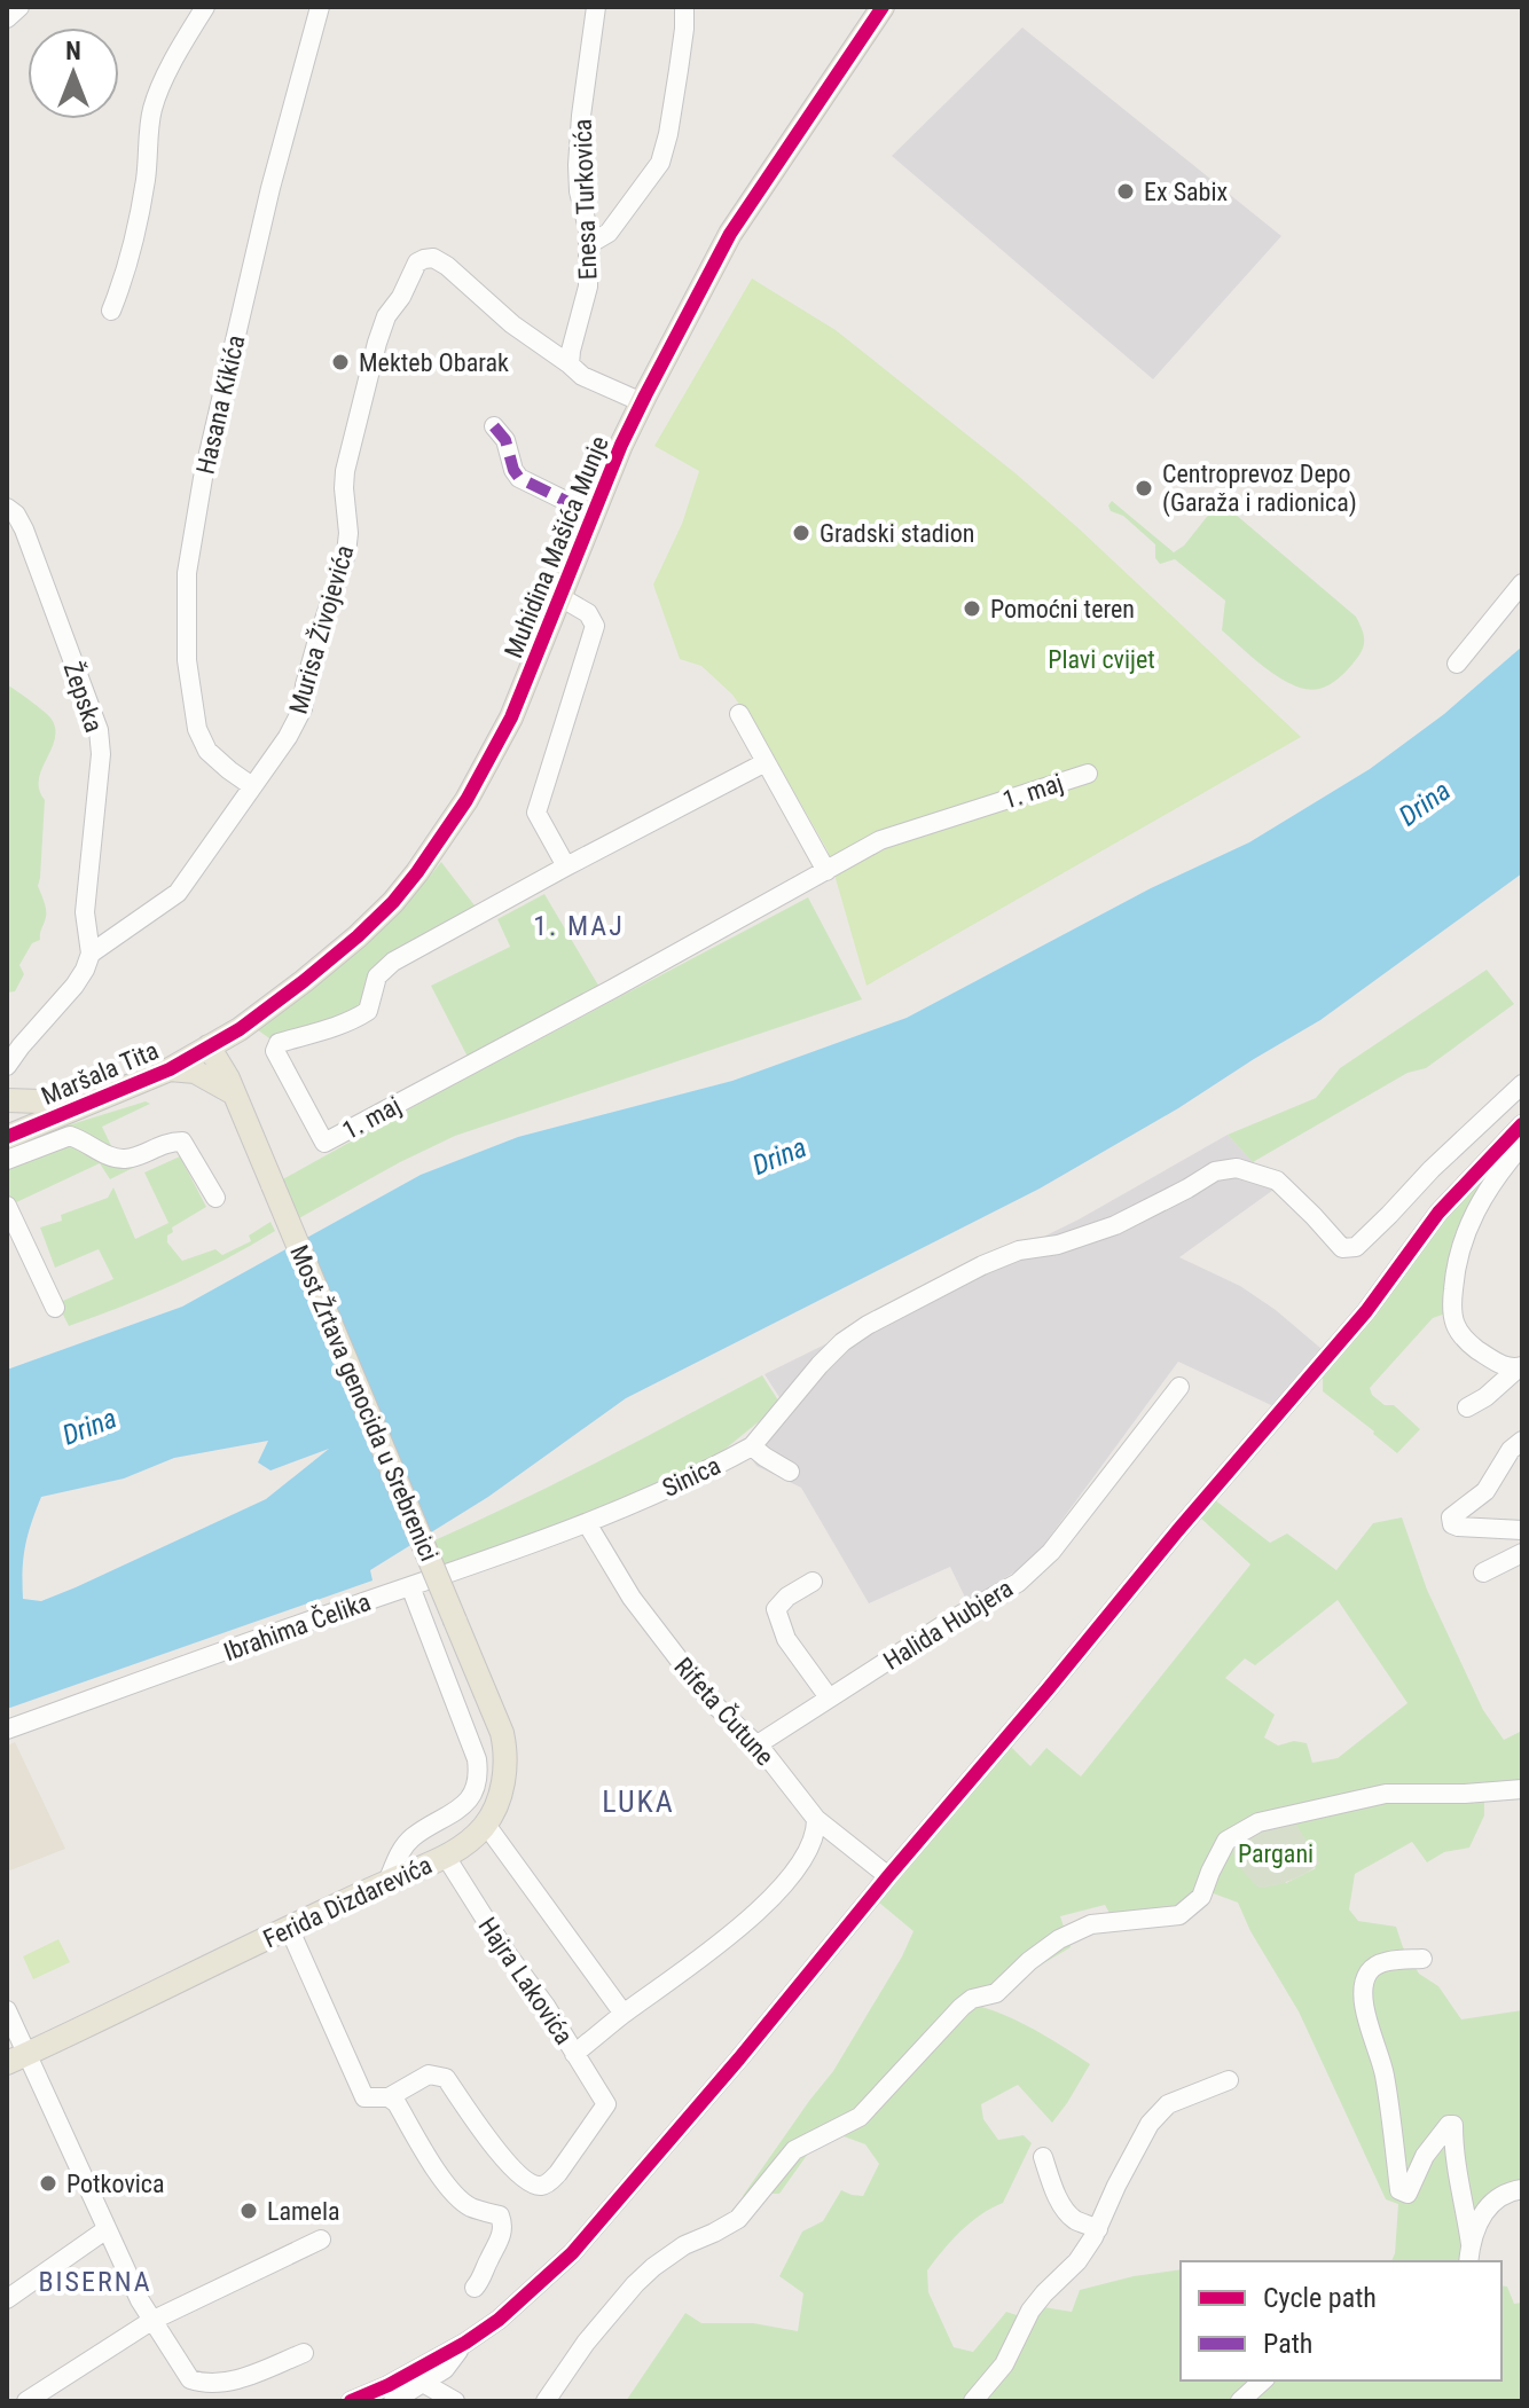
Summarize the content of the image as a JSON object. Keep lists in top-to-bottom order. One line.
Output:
{"streets":{"main road":["Muhidina Mašića Munje","Maršala Tita","Most Žrtava genocida u Srebrenici","Ferida Dizdarevića"],"street":["Enesa Turkovića","Hasana Kikića","Murisa Živojevića","Žepska","1. maj","Sinica","Halida Hubjera","Ibrahima Čelika","Rifeta Čutune","Hajra Lakovića"]},"crossings":[["Enesa Turkovića","Murisa Živojevića"],["Hasana Kikića","Murisa Živojevića"],["Muhidina Mašića Munje","Maršala Tita"],["Muhidina Mašića Munje","Most Žrtava genocida u Srebrenici"],["Murisa Živojevića","Žepska"],["Maršala Tita","Most Žrtava genocida u Srebrenici"],["Most Žrtava genocida u Srebrenici","Ferida Dizdarevića"],["Sinica","Ibrahima Čelika"],["Sinica","Rifeta Čutune"],["Halida Hubjera","Rifeta Čutune"],["Ibrahima Čelika","Rifeta Čutune"],["Ferida Dizdarevića","Hajra Lakovića"]],"districts":["1. MAJ","LUKA","BISERNA"],"water":["Drina"],"parks":["Plavi cvijet","Pargani"],"places":["Ex Sabix","Mekteb Obarak","Centroprevoz Depo (Garaža i radionica)","Gradski stadion","Pomoćni teren","Potkovica","Lamela"],"legend":["Cycle path","Path"],"north":"top"}
